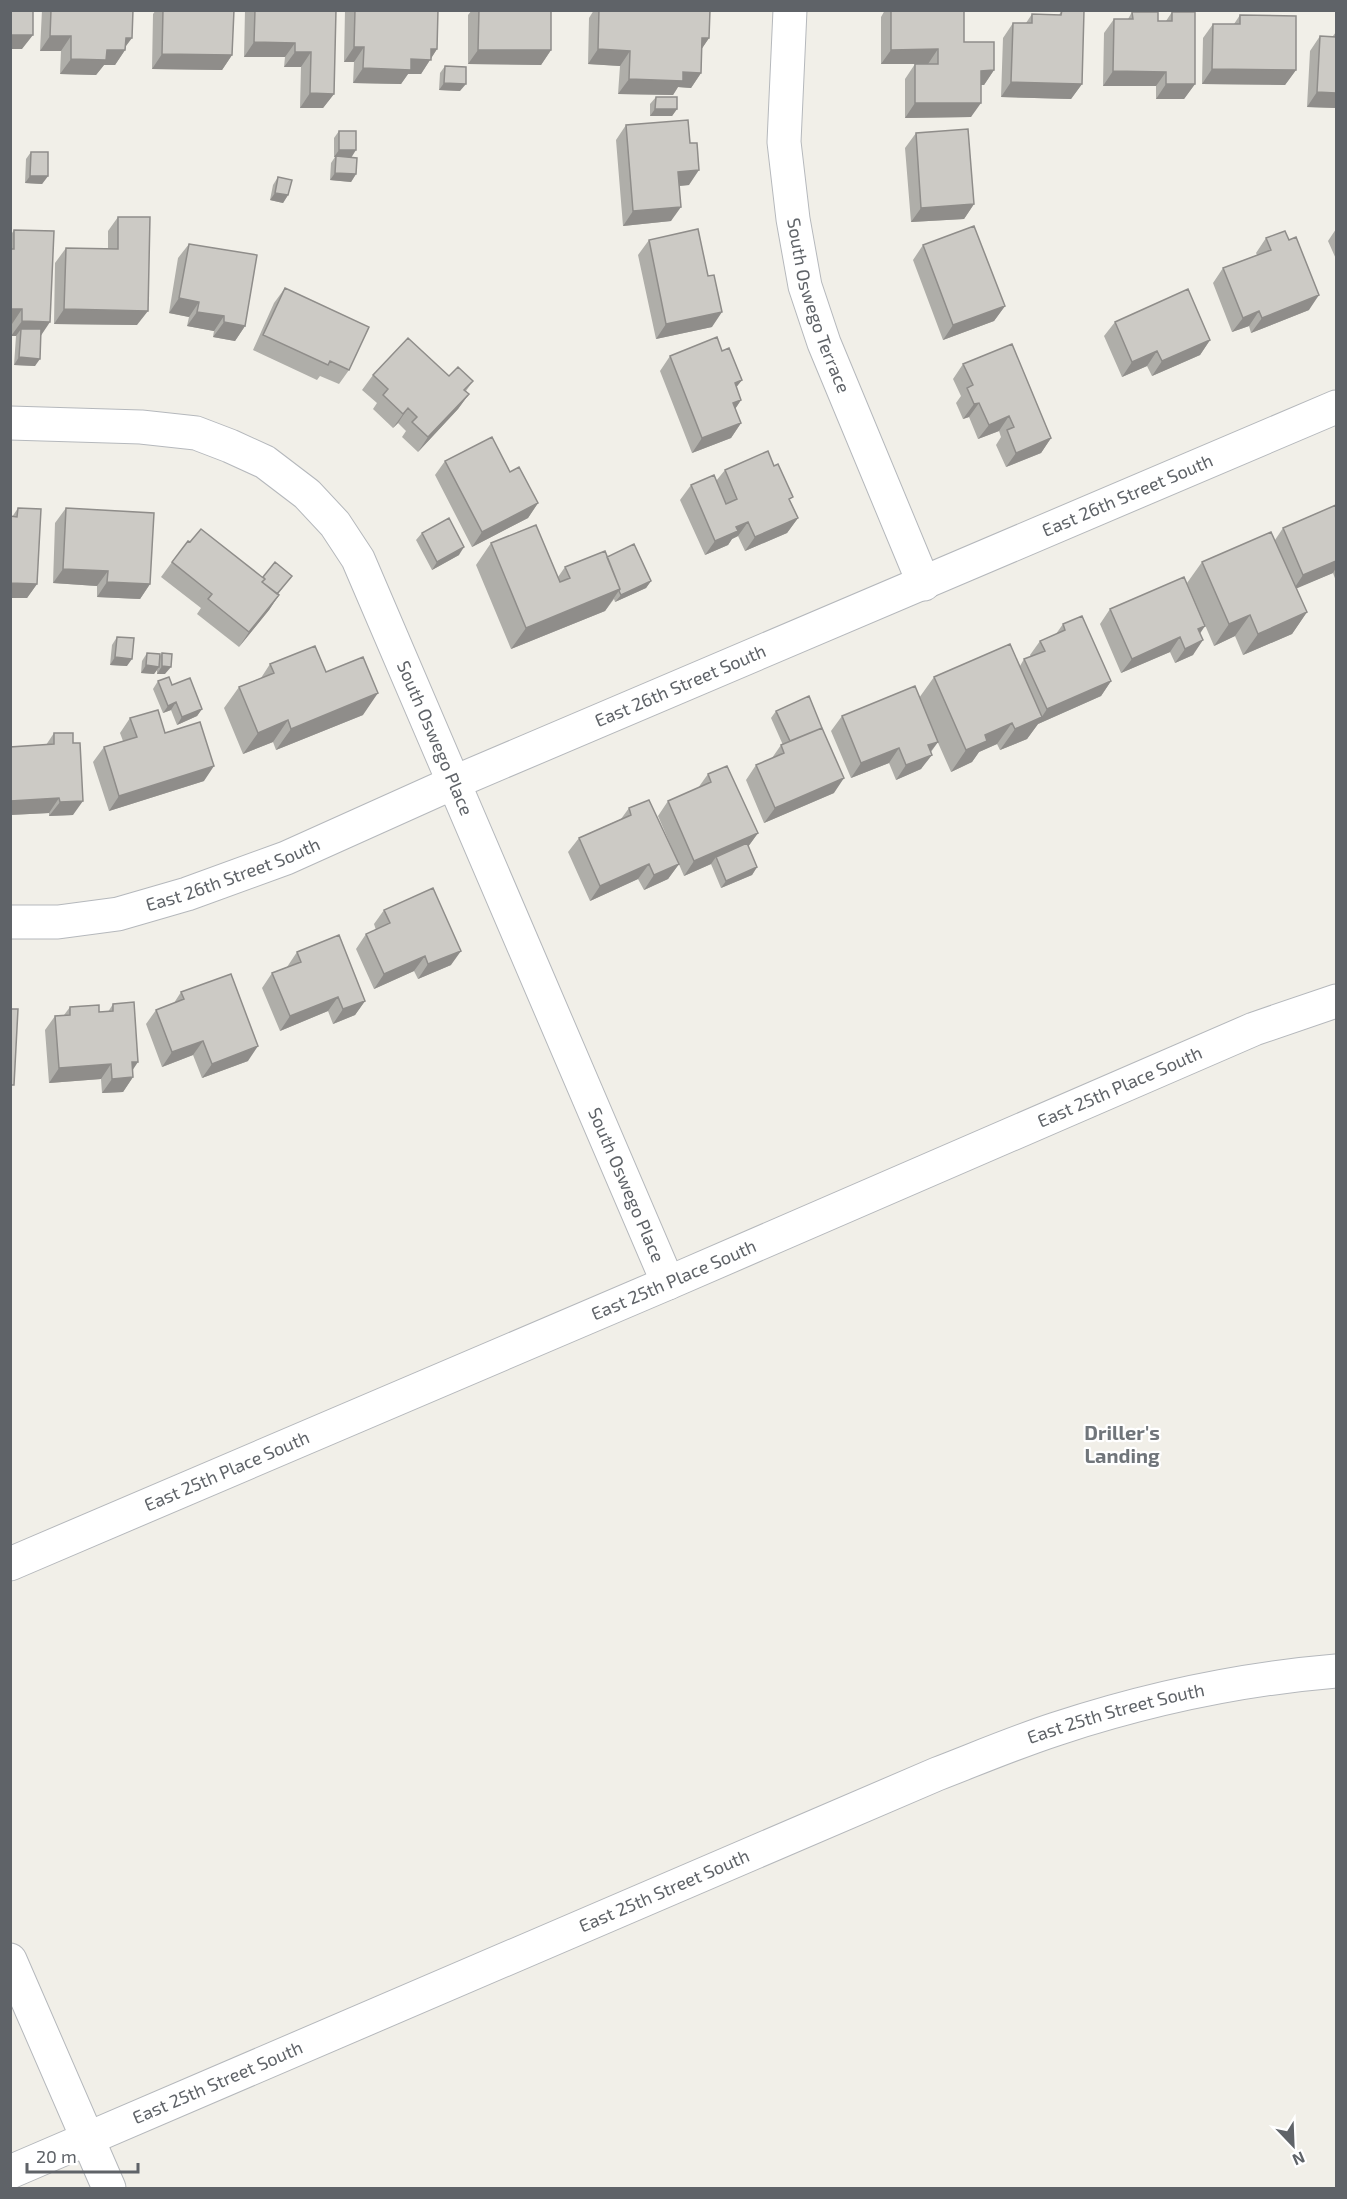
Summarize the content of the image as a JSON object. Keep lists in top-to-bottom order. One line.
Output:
{"streets":{"street":["South Oswego Terrace","East 26th Street South","South Oswego Place","East 25th Place South","East 25th Street South"]},"crossings":[["South Oswego Terrace","East 26th Street South"],["East 26th Street South","South Oswego Place"],["South Oswego Place","East 25th Place South"]],"districts":["Driller's Landing"],"scale_bar":"20 m","north":"bottom right"}
